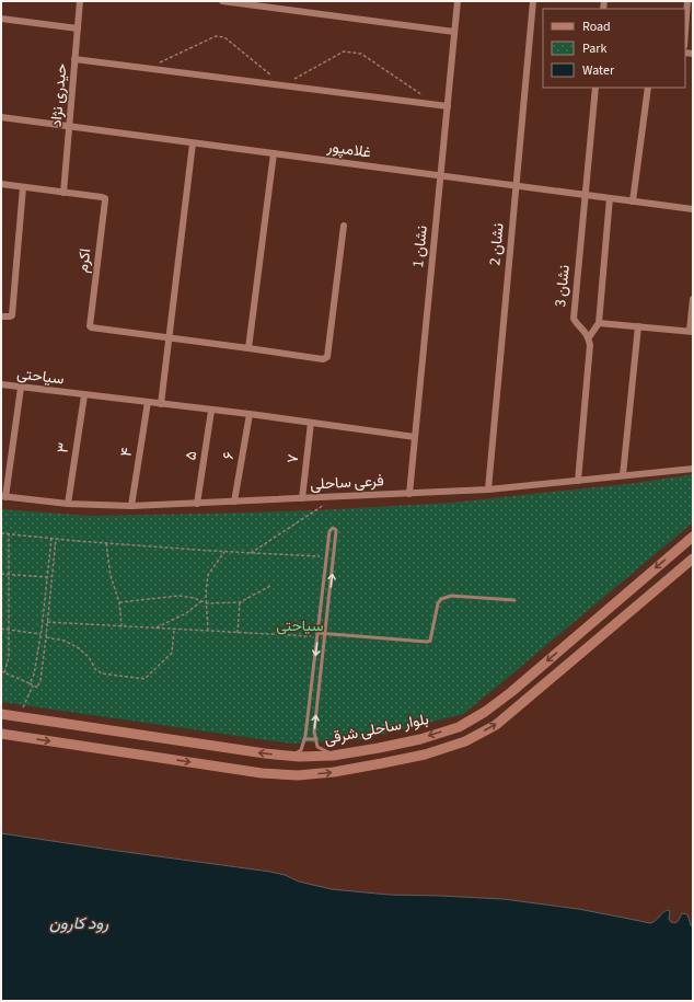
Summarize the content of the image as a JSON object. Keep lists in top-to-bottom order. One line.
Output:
{"streets":{"main road":["بلوار ساحلی شرقی"],"street":["حیدری نژاد","غلامپور","نشان 2","نشان 1","اکرم","نشان 3","سیاحتی","۳","۴","۵","۶","۷","فرعی ساحلی"]},"crossings":[["حیدری نژاد","غلامپور"],["حیدری نژاد","اکرم"],["غلامپور","نشان 2"],["غلامپور","نشان 1"],["غلامپور","نشان 3"],["نشان 2","فرعی ساحلی"],["نشان 1","سیاحتی"],["نشان 1","فرعی ساحلی"],["سیاحتی","۳"],["سیاحتی","۴"],["سیاحتی","۵"],["سیاحتی","۶"],["سیاحتی","۷"],["۳","فرعی ساحلی"],["۴","فرعی ساحلی"],["۵","فرعی ساحلی"],["۶","فرعی ساحلی"],["۷","فرعی ساحلی"]],"water":["رود کارون"],"parks":["سیاحتی"],"legend":["Road","Park","Water"]}
